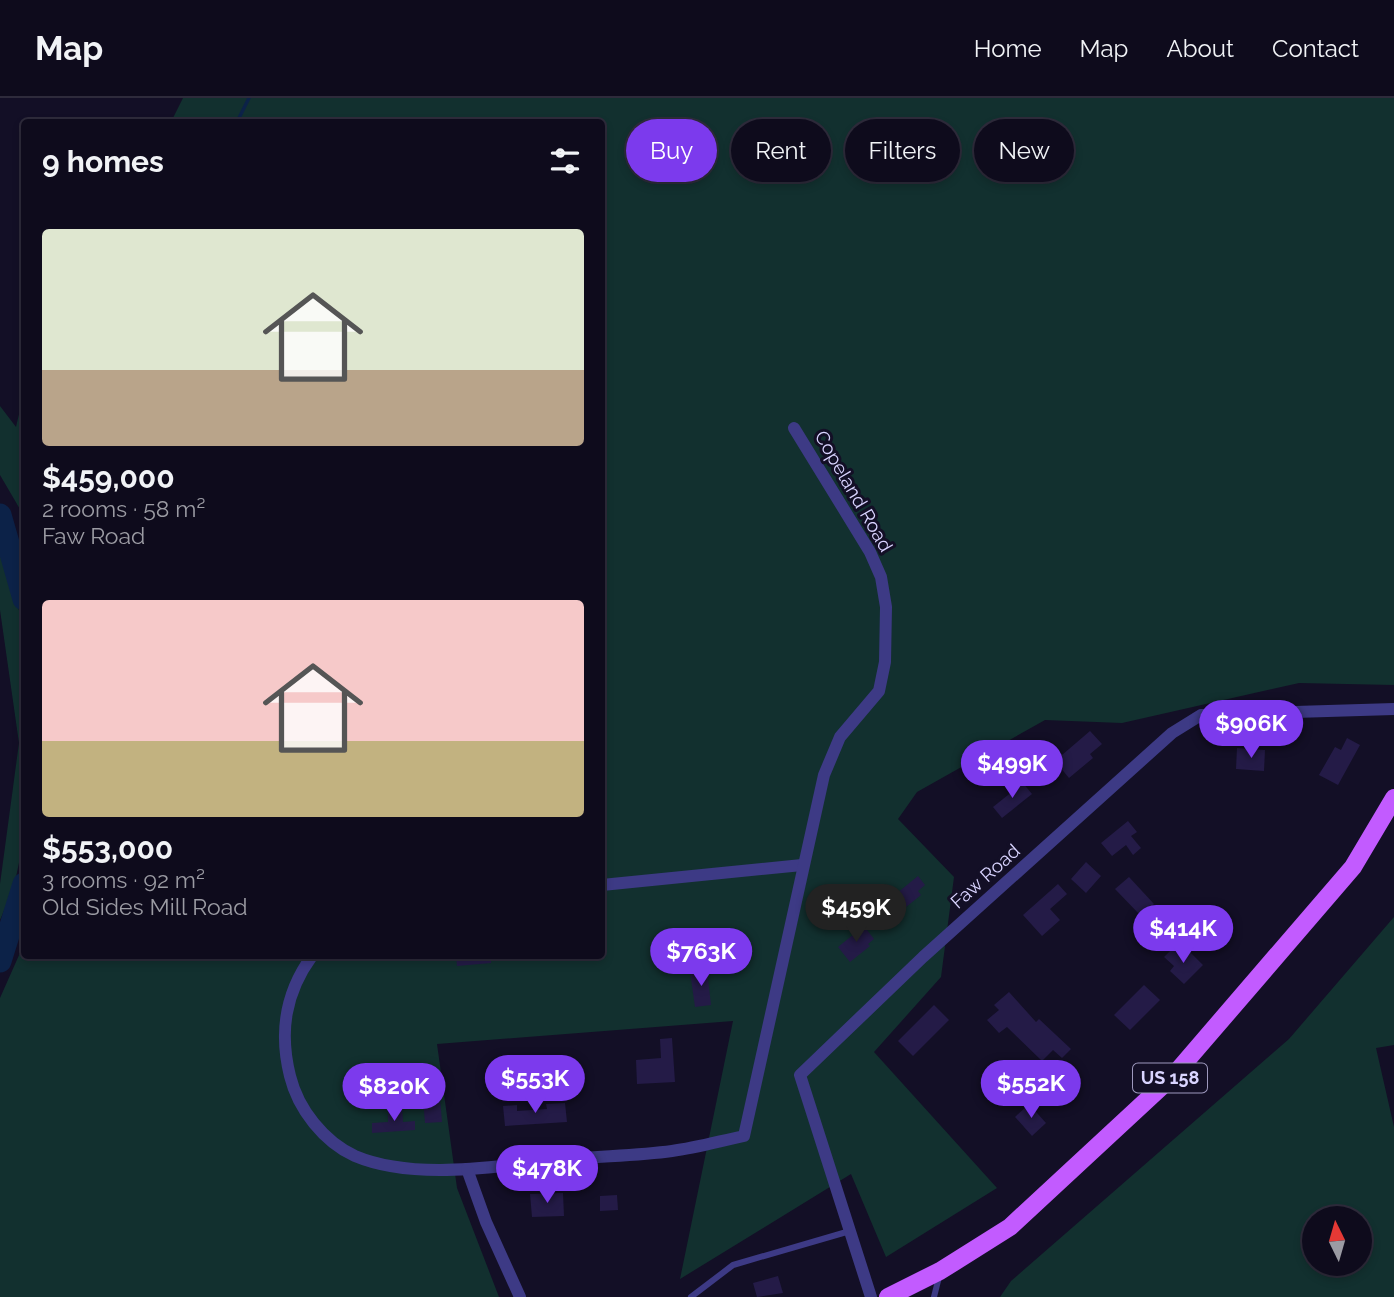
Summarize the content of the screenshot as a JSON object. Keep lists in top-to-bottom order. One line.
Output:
{"streets":{"main road":["US 158"],"street":["Copeland Road","Faw Road"]},"north":"top","page":{"header":"Map","nav":["Home","Map","About","Contact"],"chip":["Buy","Rent","Filters","New"],"heading":"9 homes","list":[{"name":"$459,000","note":"2 rooms · 58 m² · Faw Road"},{"name":"$553,000","note":"3 rooms · 92 m² · Old Sides Mill Road"}],"price":["$906K","$499K","$459K","$414K","$763K","$553K","$552K","$820K","$478K"]}}
